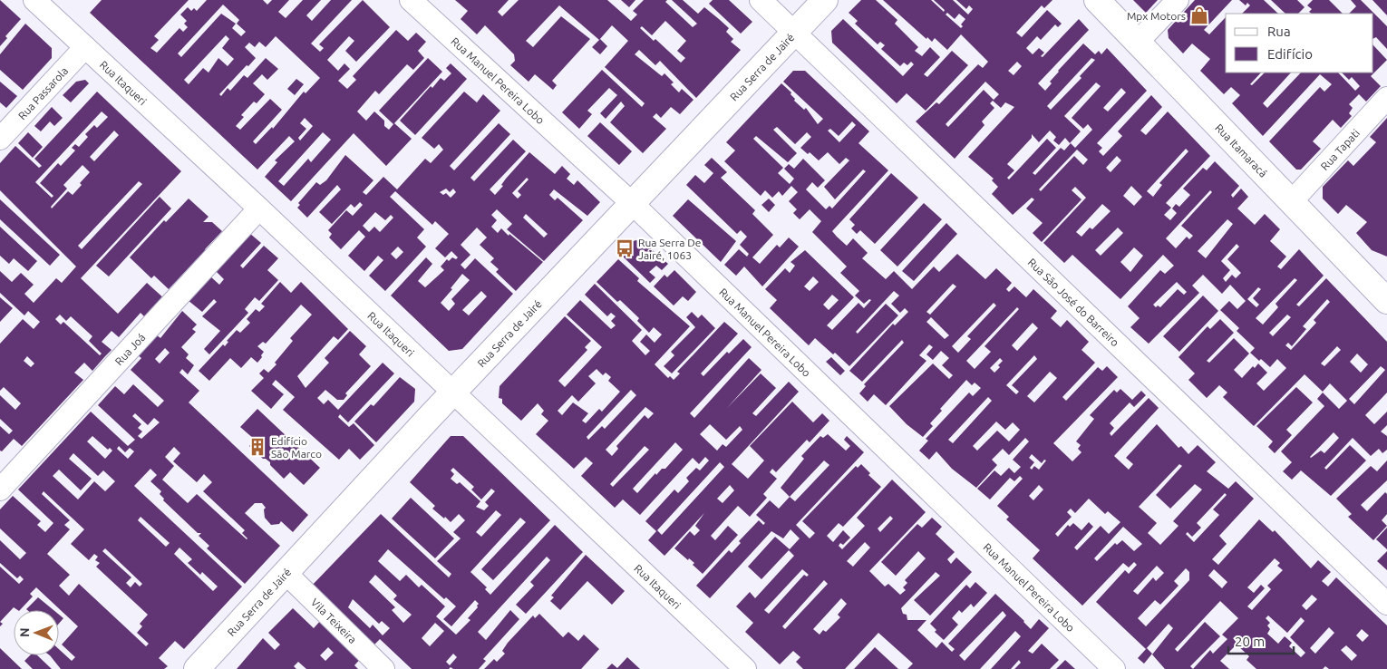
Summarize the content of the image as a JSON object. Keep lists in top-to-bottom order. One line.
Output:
{"streets":{"street":["Rua Serra de Jairé","Rua Manuel Pereira Lobo","Rua Itaqueri","Rua Passarola","Rua Tapati","Rua Itamaracá","Rua São José do Barreiro","Rua Joá","Vila Teixeira"]},"crossings":[["Rua Serra de Jairé","Rua Manuel Pereira Lobo"],["Rua Serra de Jairé","Rua Itaqueri"],["Rua Serra de Jairé","Rua São José do Barreiro"],["Rua Serra de Jairé","Vila Teixeira"],["Rua Itaqueri","Rua Passarola"],["Rua Itaqueri","Rua Joá"],["Rua Tapati","Rua Itamaracá"]],"places":{"shop":["Mpx Motors"],"bus stop":["Rua Serra De Jairé, 1063"],"building":["Edifício São Marco"]},"legend":["Rua","Edifício"],"scale_bar":"20 m","north":"left"}
